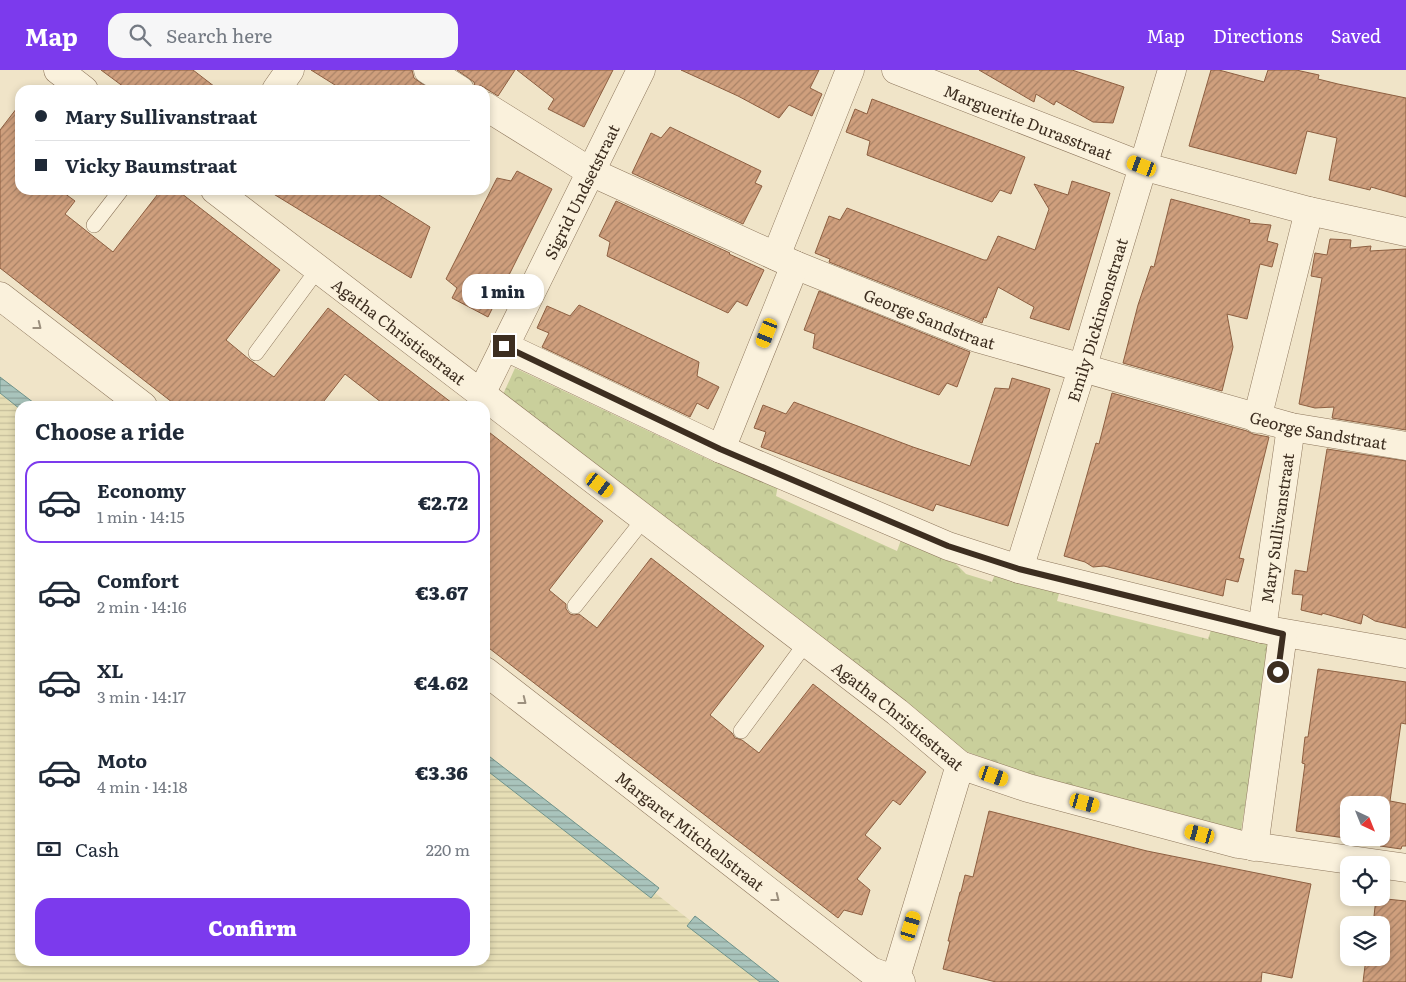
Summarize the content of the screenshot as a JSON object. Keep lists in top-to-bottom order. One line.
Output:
{"streets":{"street":["Marguerite Durasstraat","Sigrid Undsetstraat","George Sandstraat","Emily Dickinsonstraat","Agatha Christiestraat","Mary Sullivanstraat","Margaret Mitchellstraat"]},"crossings":[["Marguerite Durasstraat","Emily Dickinsonstraat"],["Sigrid Undsetstraat","George Sandstraat"],["Sigrid Undsetstraat","Agatha Christiestraat"],["George Sandstraat","Emily Dickinsonstraat"],["George Sandstraat","Mary Sullivanstraat"],["Agatha Christiestraat","Mary Sullivanstraat"]],"one_way":["Margaret Mitchellstraat"],"north":"bottom right","page":{"header":"Map","search":"Search here","nav":["Map","Directions","Saved"],"banner":["Mary Sullivanstraat","Vicky Baumstraat"],"bubble":"1 min","heading":"Choose a ride","list":[{"name":"Economy","note":"1 min · 14:15","value":"€2.72"},{"name":"Comfort","note":"2 min · 14:16","value":"€3.67"},{"name":"XL","note":"3 min · 14:17","value":"€4.62"},{"name":"Moto","note":"4 min · 14:18","value":"€3.36"}],"pay":["Cash","220 m"],"buttons":"Confirm"}}
